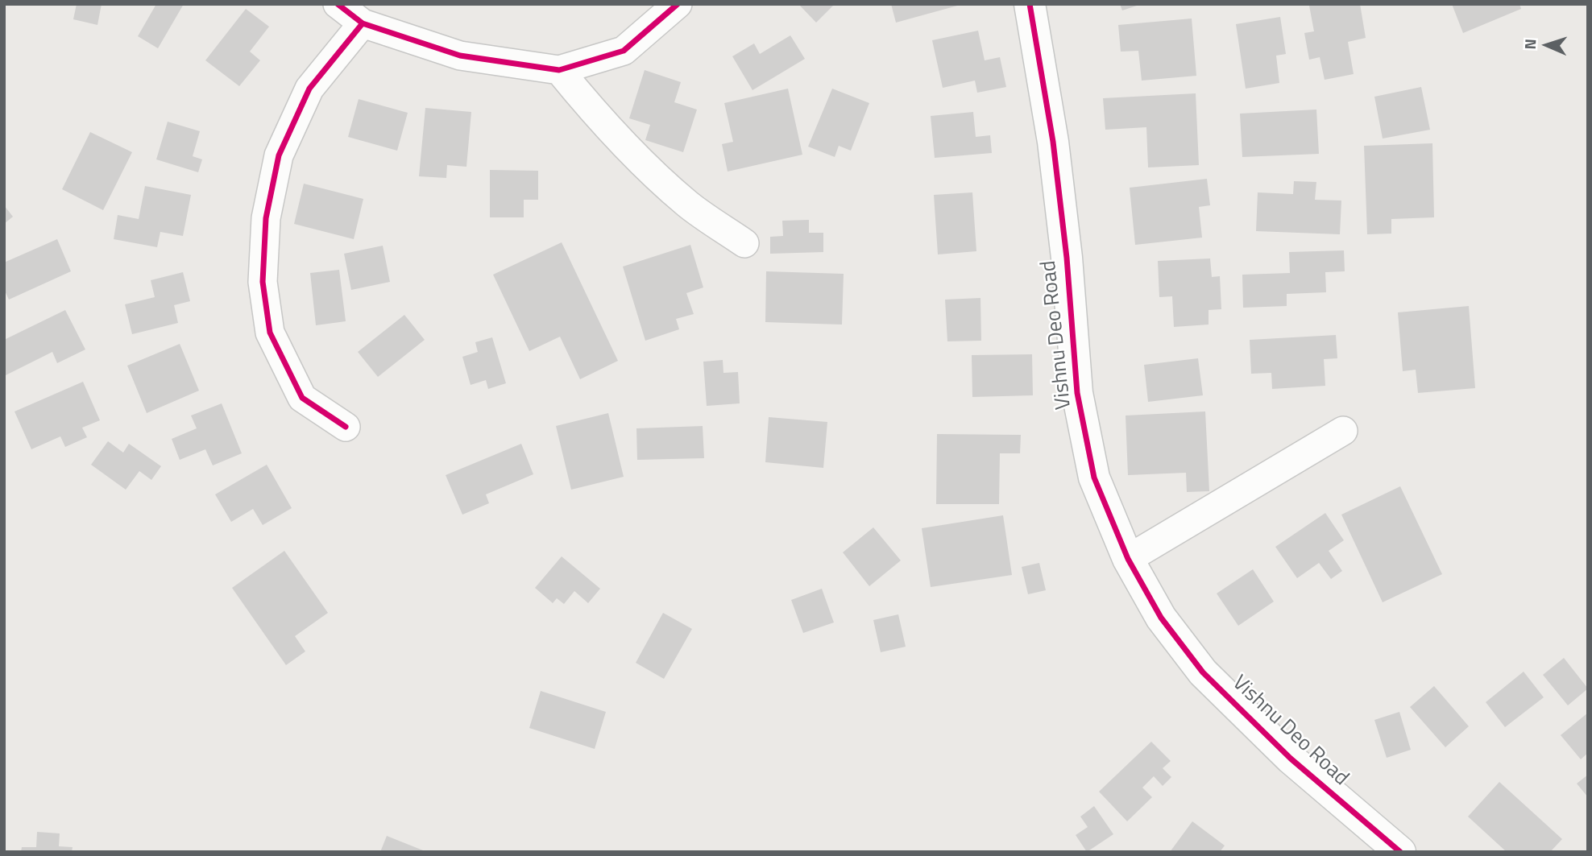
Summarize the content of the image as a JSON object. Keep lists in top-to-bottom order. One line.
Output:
{"streets":{"street":["Vishnu Deo Road"]},"north":"left"}
